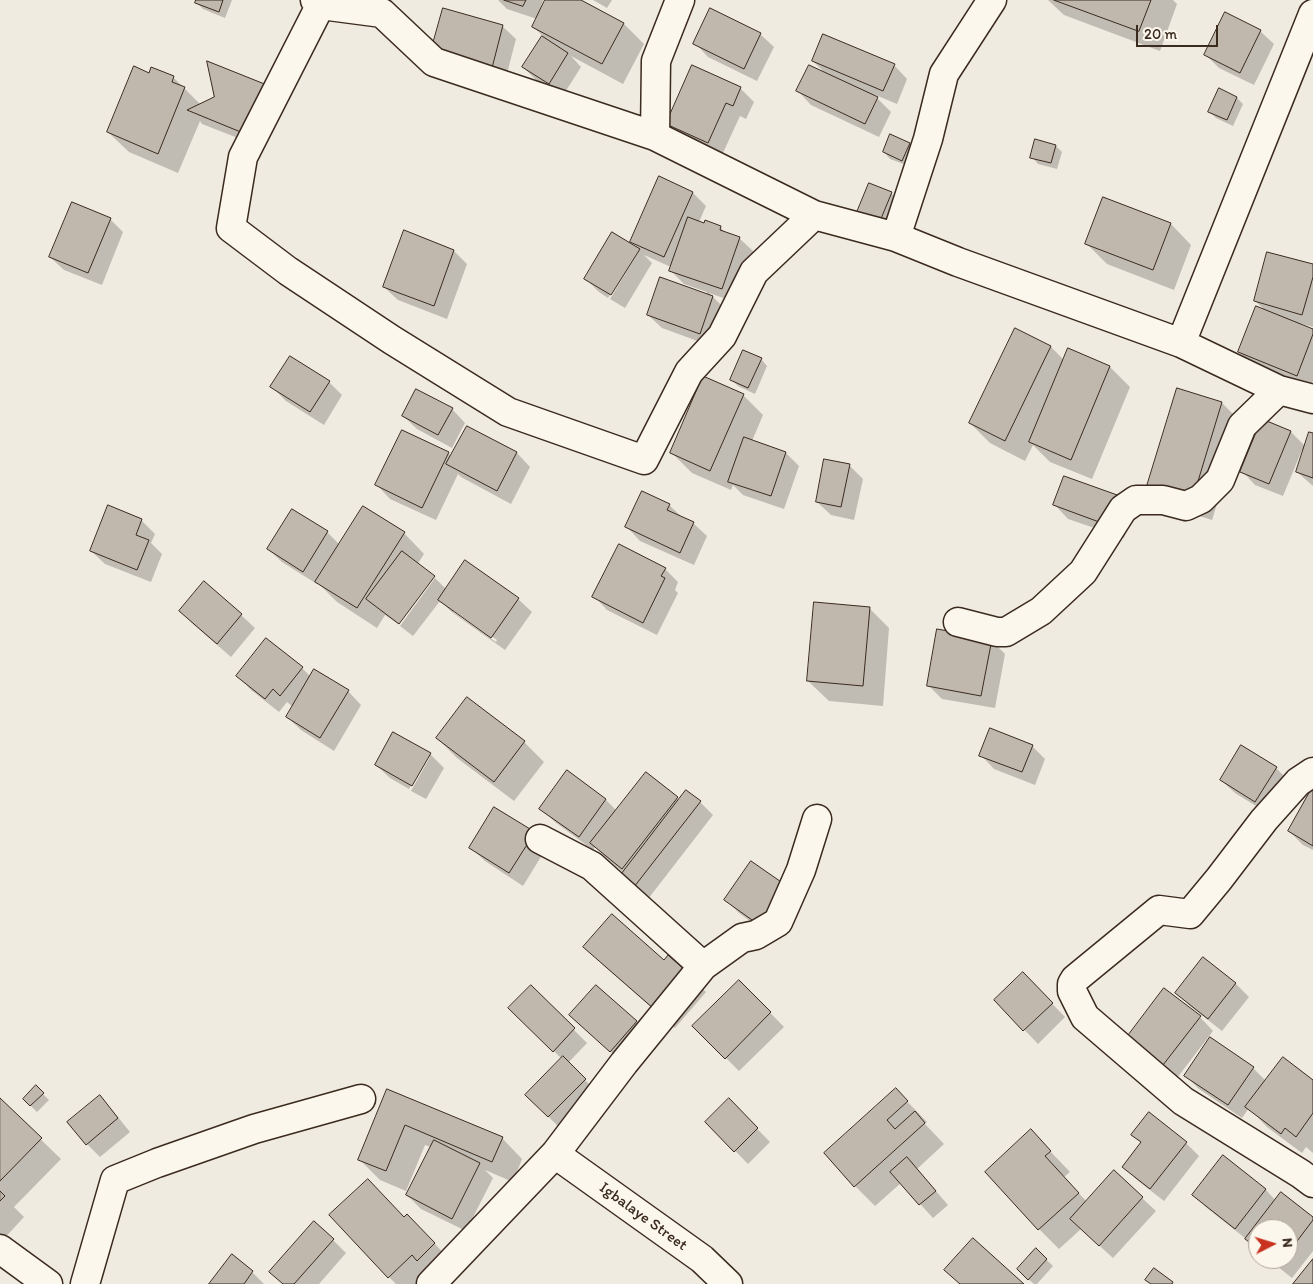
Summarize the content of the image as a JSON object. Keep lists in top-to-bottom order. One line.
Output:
{"streets":{"street":["Igbalaye Street"]},"scale_bar":"20 m","north":"right"}
